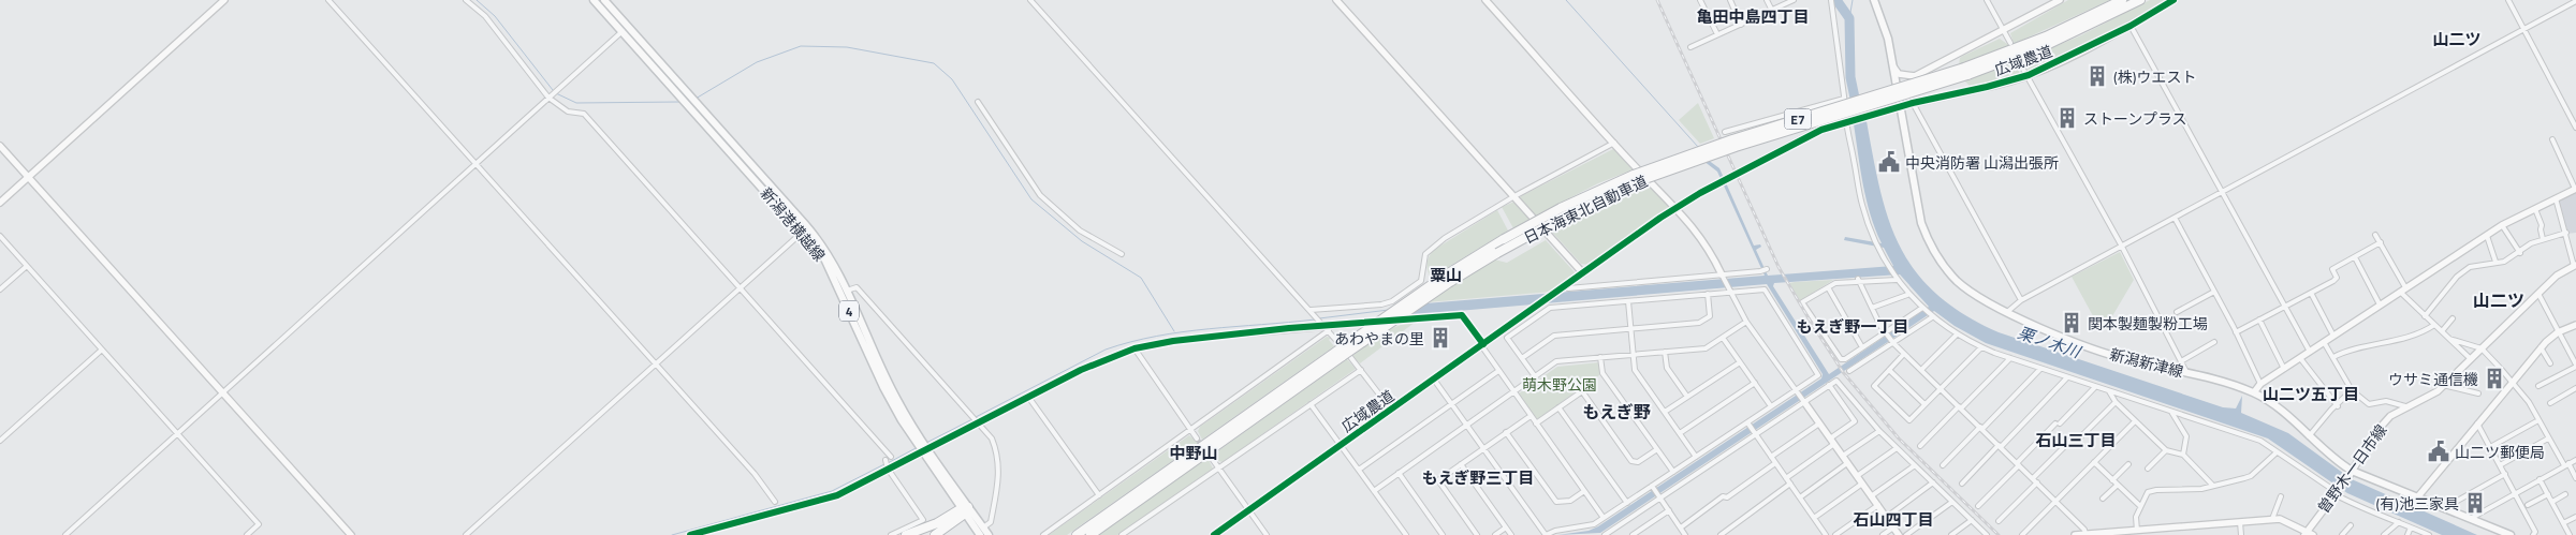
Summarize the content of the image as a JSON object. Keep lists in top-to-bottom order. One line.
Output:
{"streets":{"highway":["E7","日本海東北自動車道"],"main road":["新潟港横越線","4","新潟新津線"],"street":["広域農道","曽野木一日市線"]},"crossings":[["広域農道","新潟新津線"],["新潟新津線","曽野木一日市線"]],"districts":["亀田中島四丁目","山二ツ","粟山","山二ツ","もえぎ野一丁目","山二ツ五丁目","もえぎ野","石山三丁目","中野山","もえぎ野三丁目","石山四丁目"],"water":["栗ノ木川"],"parks":["萌木野公園"],"places":{"building":["(株)ウエスト","ストーンプラス","関本製麺製粉工場","あわやまの里","ウサミ通信機","(有)池三家具"],"public building":["中央消防署 山潟出張所","山二ツ郵便局"]}}
